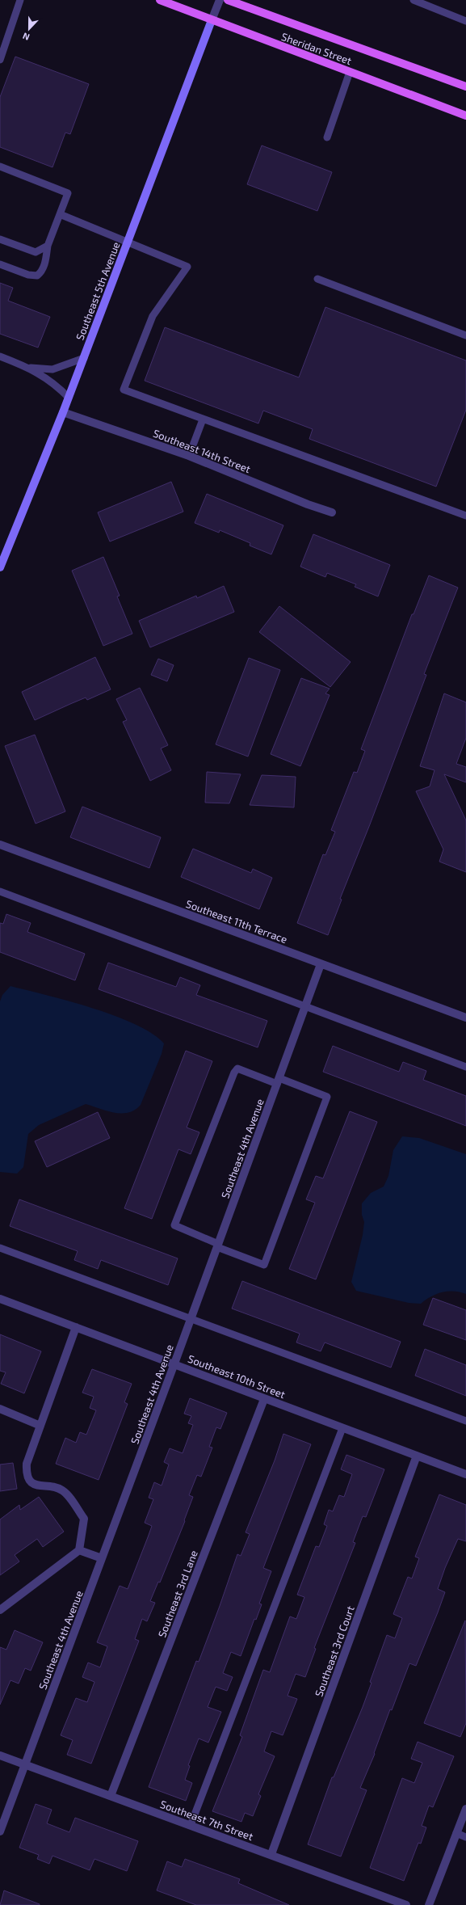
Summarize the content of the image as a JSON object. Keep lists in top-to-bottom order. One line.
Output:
{"streets":{"main road":["Sheridan Street"],"street":["Southeast 5th Avenue","Southeast 14th Street","Southeast 11th Terrace","Southeast 4th Avenue","Southeast 10th Street","Southeast 3rd Lane","Southeast 3rd Court","Southeast 7th Street"]},"crossings":[["Sheridan Street","Southeast 5th Avenue"],["Southeast 5th Avenue","Southeast 14th Street"],["Southeast 11th Terrace","Southeast 4th Avenue"],["Southeast 4th Avenue","Southeast 10th Street"],["Southeast 4th Avenue","Southeast 7th Street"],["Southeast 10th Street","Southeast 3rd Lane"],["Southeast 10th Street","Southeast 3rd Court"],["Southeast 3rd Lane","Southeast 7th Street"],["Southeast 3rd Court","Southeast 7th Street"]],"north":"bottom"}
